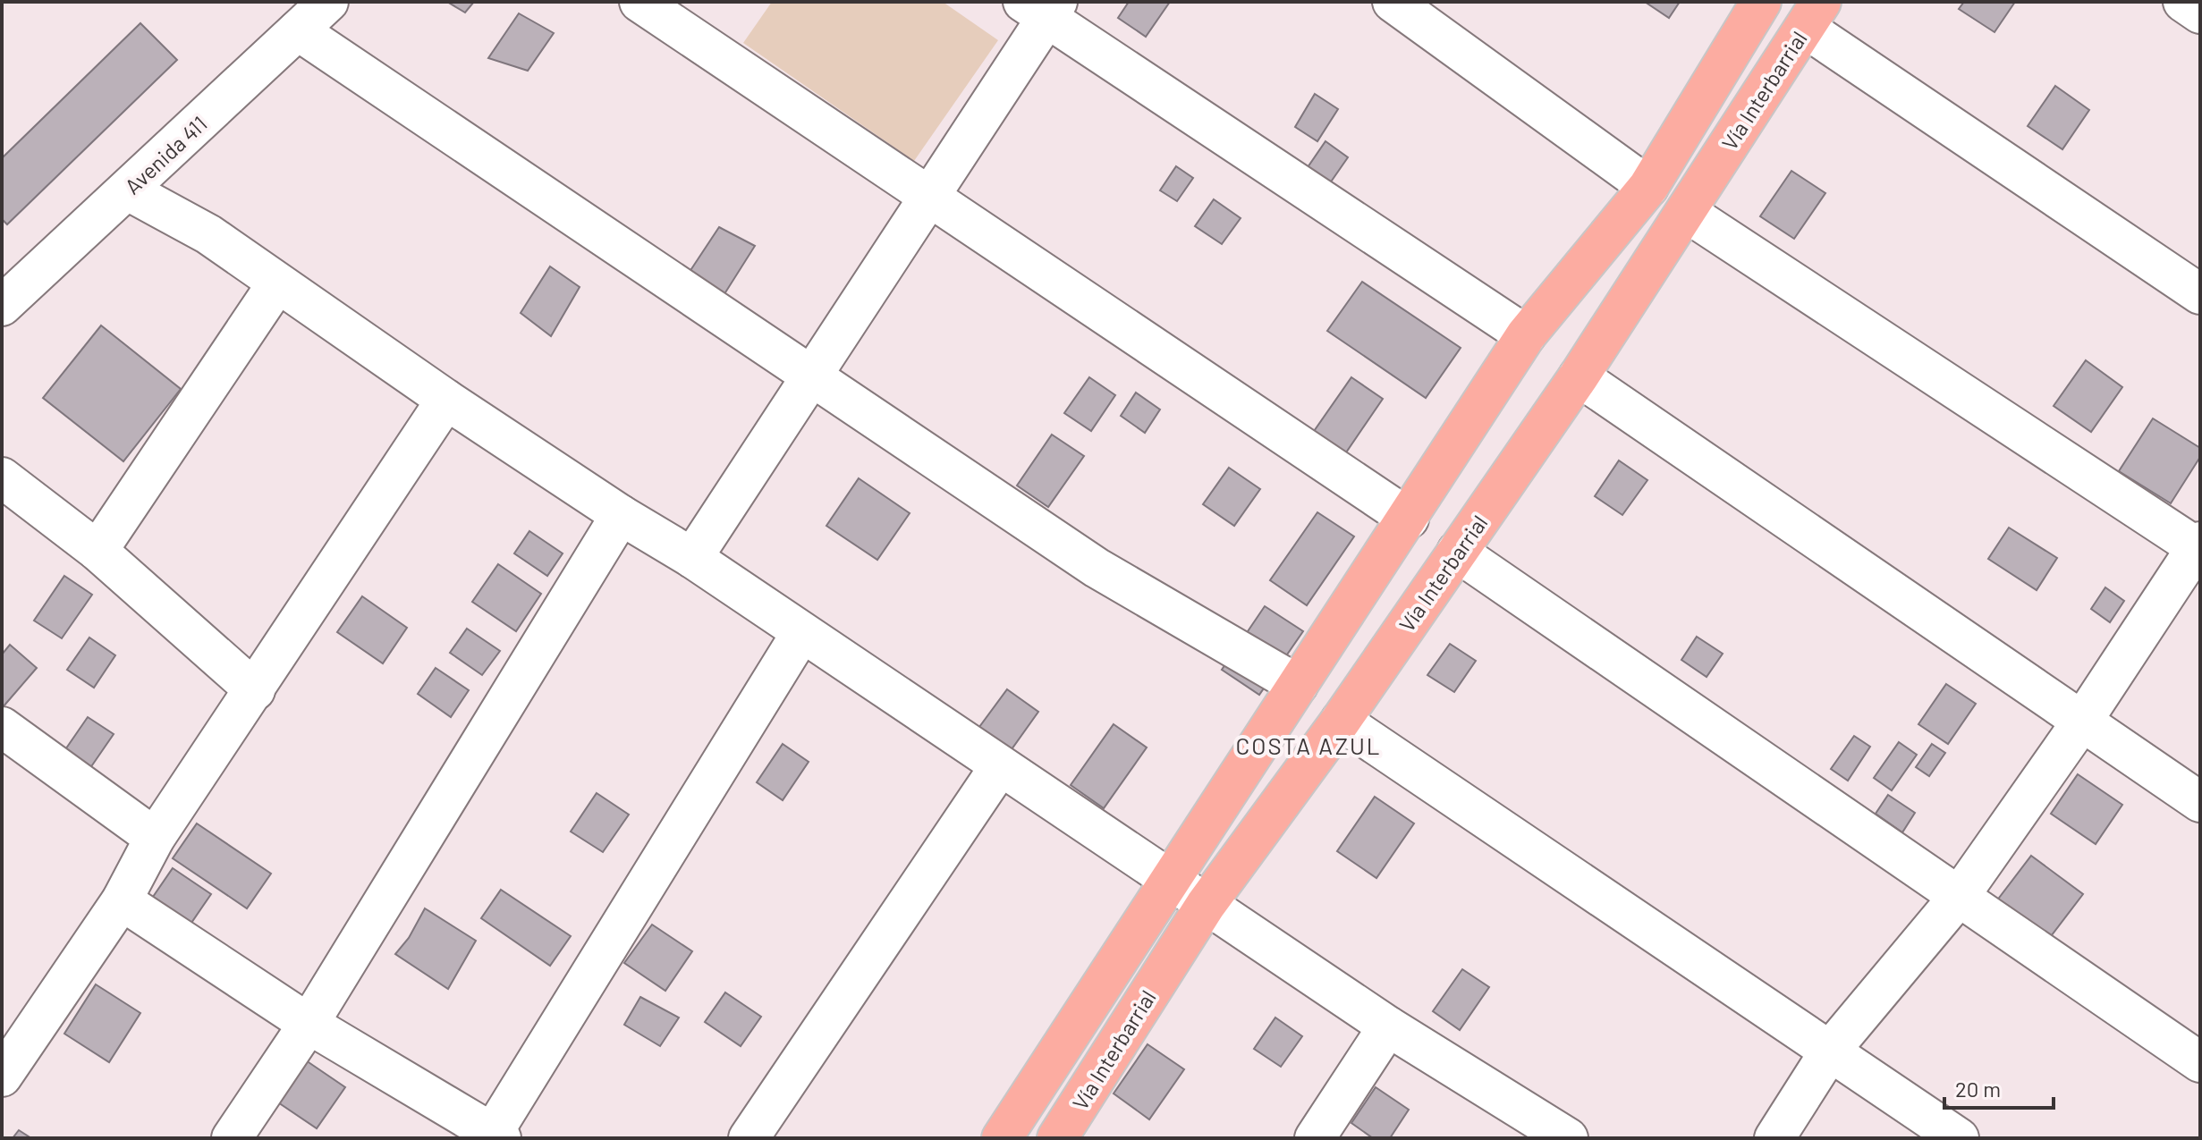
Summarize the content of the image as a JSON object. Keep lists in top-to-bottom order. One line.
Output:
{"streets":{"main road":["Vía Interbarrial"],"street":["Avenida 411"]},"districts":["COSTA AZUL"],"scale_bar":"20 m"}
